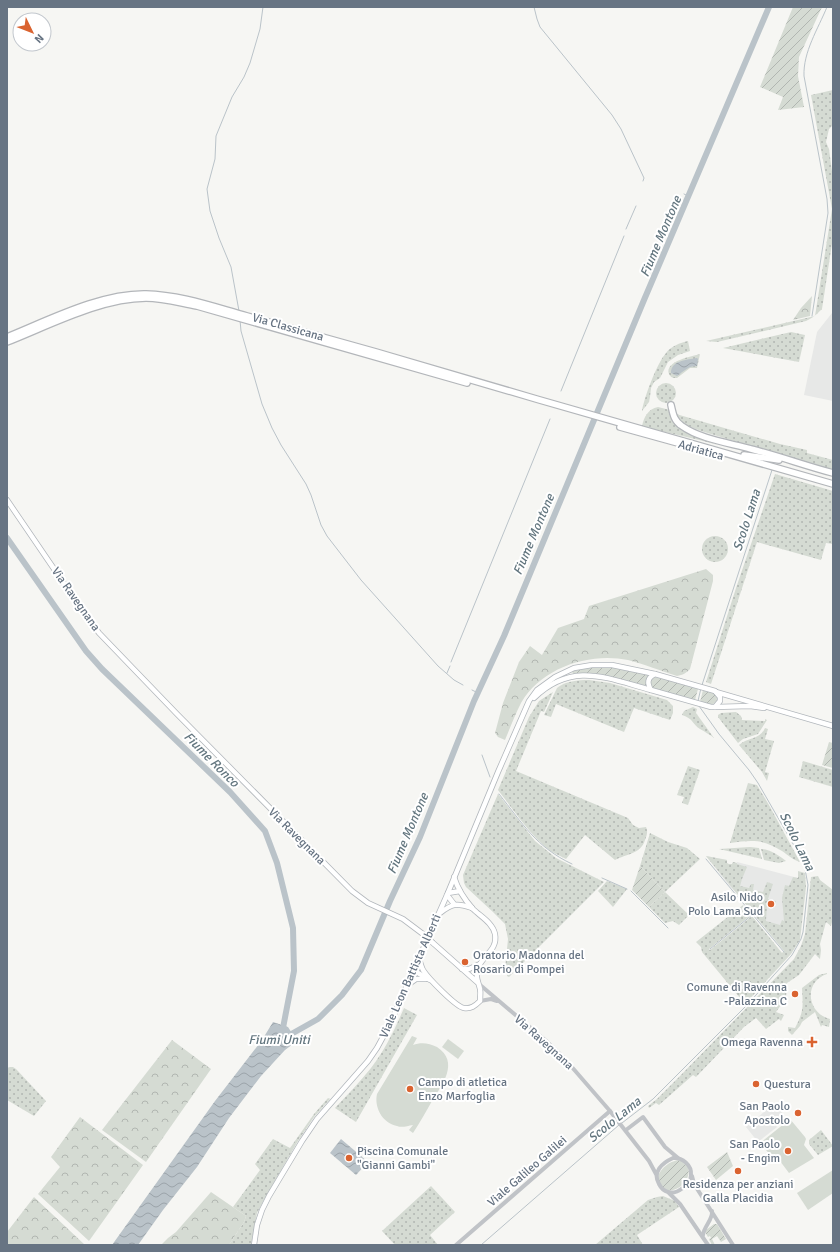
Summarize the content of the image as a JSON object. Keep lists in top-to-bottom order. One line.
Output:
{"streets":{"highway":["Via Classicana","Adriatica"],"main road":["Via Ravegnana","Viale Leon Battista Alberti"],"street":["Viale Galileo Galilei"]},"crossings":[["Via Classicana","Adriatica"],["Via Ravegnana","Viale Galileo Galilei"]],"water":["Fiume Montone","Scolo Lama","Fiume Ronco","Fiumi Uniti"],"places":{"other":["Asilo Nido Polo Lama Sud","Oratorio Madonna del Rosario di Pompei","Comune di Ravenna -Palazzina C","Questura","Campo di atletica Enzo Marfoglia","San Paolo Apostolo","San Paolo - Engim","Piscina Comunale \"Gianni Gambi\"","Residenza per anziani Galla Placidia"],"health":["Omega Ravenna"]},"north":"bottom right"}
